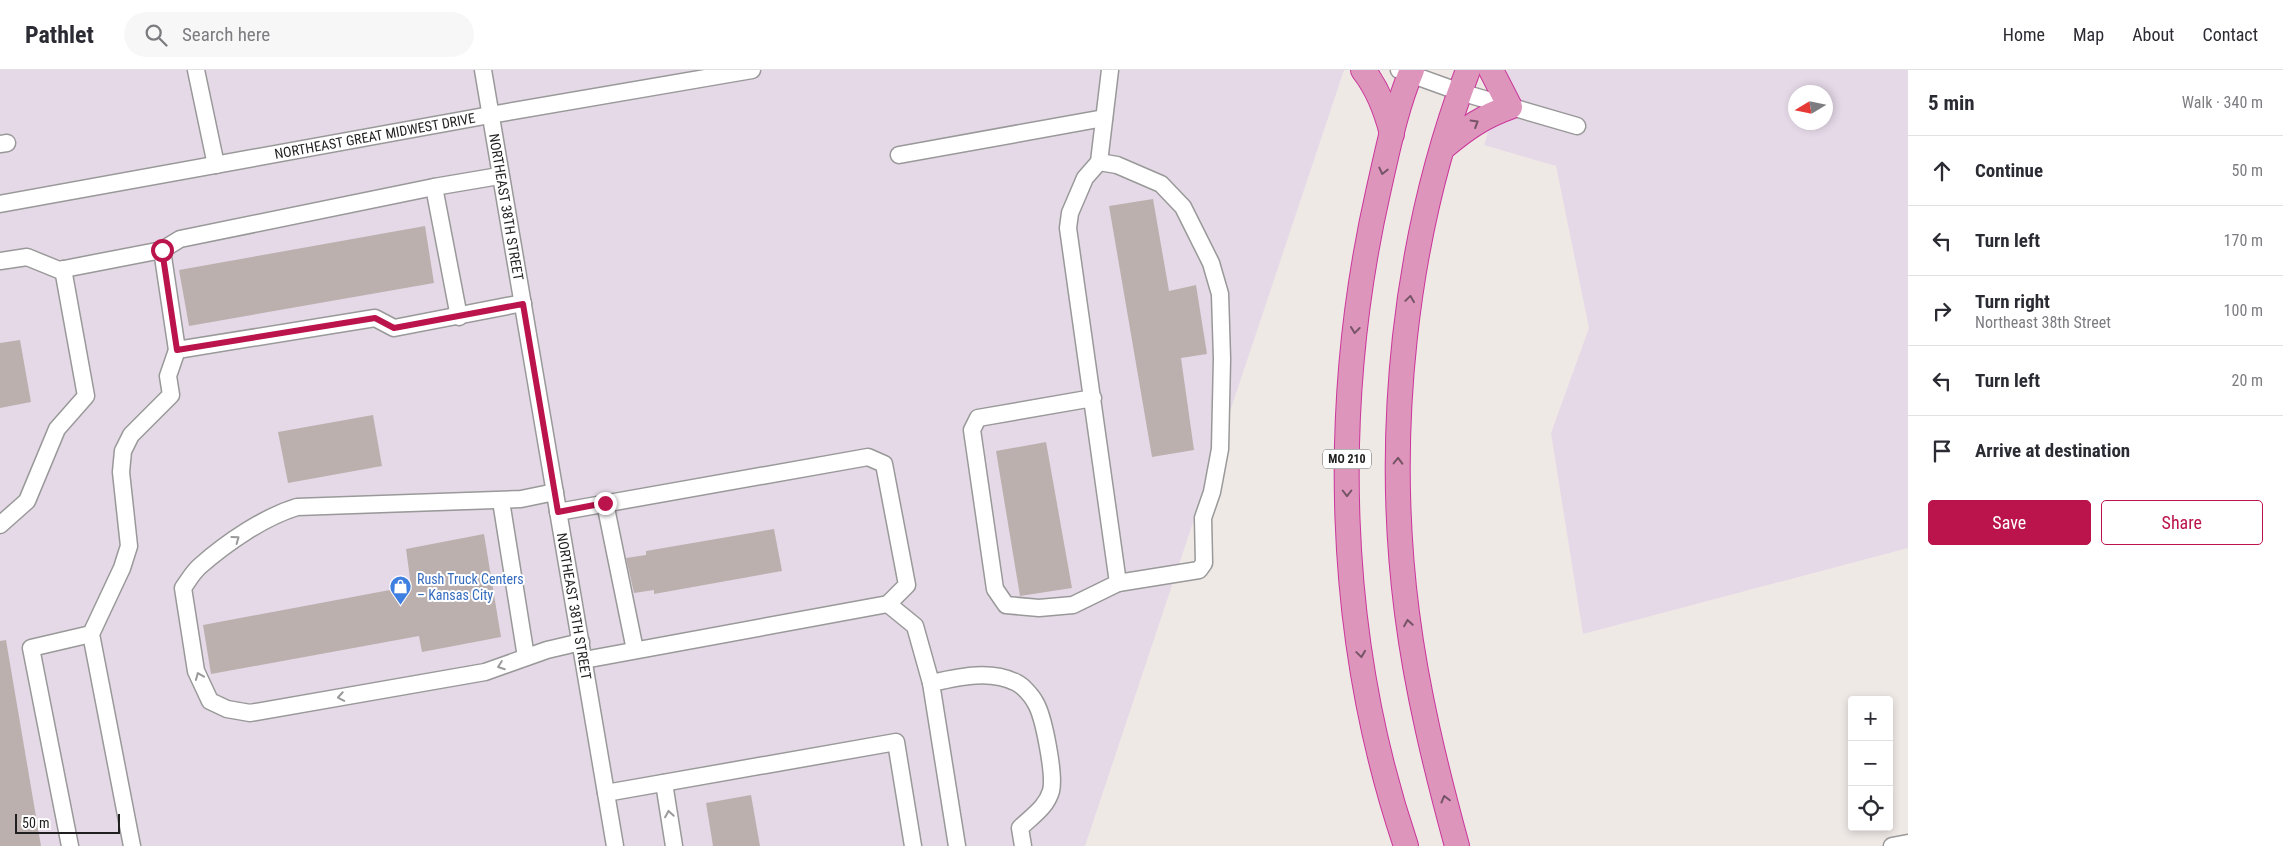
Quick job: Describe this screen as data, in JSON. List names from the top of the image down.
{
  "streets": {
    "highway": ["MO 210"],
    "street": ["NORTHEAST GREAT MIDWEST DRIVE", "NORTHEAST 38TH STREET"]
  },
  "crossings": [
    ["NORTHEAST GREAT MIDWEST DRIVE", "NORTHEAST 38TH STREET"]
  ],
  "places": {
    "shop": ["Rush Truck Centers – Kansas City"]
  },
  "scale_bar": "50 m",
  "north": "left",
  "page": {
    "header": "Pathlet",
    "search": "Search here",
    "nav": [
      "Home",
      "Map",
      "About",
      "Contact"
    ],
    "heading": ["5 min", "Walk · 340 m"],
    "list": [
      ["Continue", "50 m"],
      ["Turn left", "170 m"],
      ["Turn right", "Northeast 38th Street", "100 m"],
      ["Turn left", "20 m"],
      "Arrive at destination"
    ],
    "buttons": ["Save", "Share"],
    "map_buttons": ["+", "−"],
    "scale": "50 m"
  }
}
